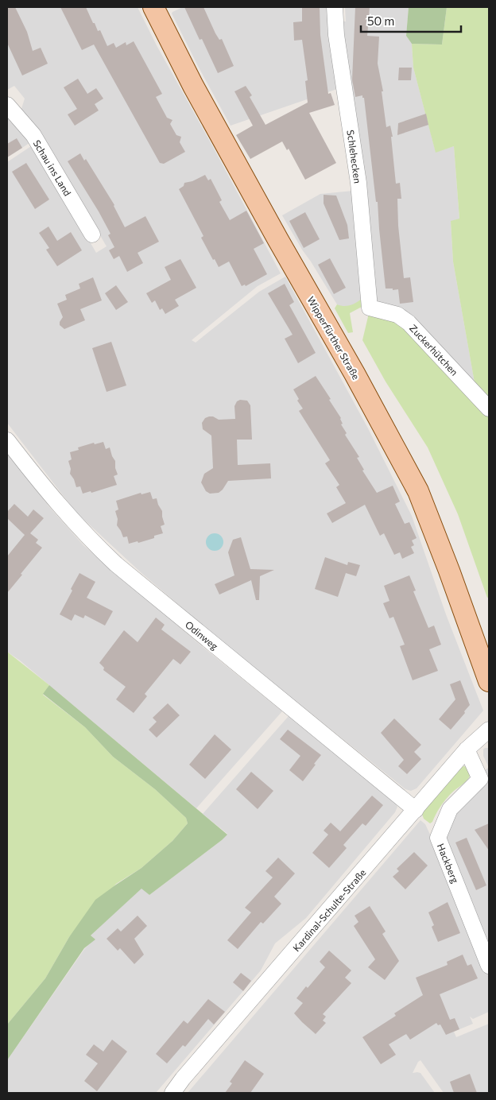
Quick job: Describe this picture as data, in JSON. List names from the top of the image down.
{
  "streets": {
    "main road": ["Wipperfürther Straße"],
    "street": [
      "Schlehecken",
      "Schau ins Land",
      "Zuckerhütchen",
      "Odinweg",
      "Hackberg",
      "Kardinal-Schulte-Straße"
    ]
  },
  "crossings": [
    ["Schlehecken", "Zuckerhütchen"],
    ["Odinweg", "Kardinal-Schulte-Straße"],
    ["Hackberg", "Kardinal-Schulte-Straße"]
  ],
  "scale_bar": "50 m"
}
